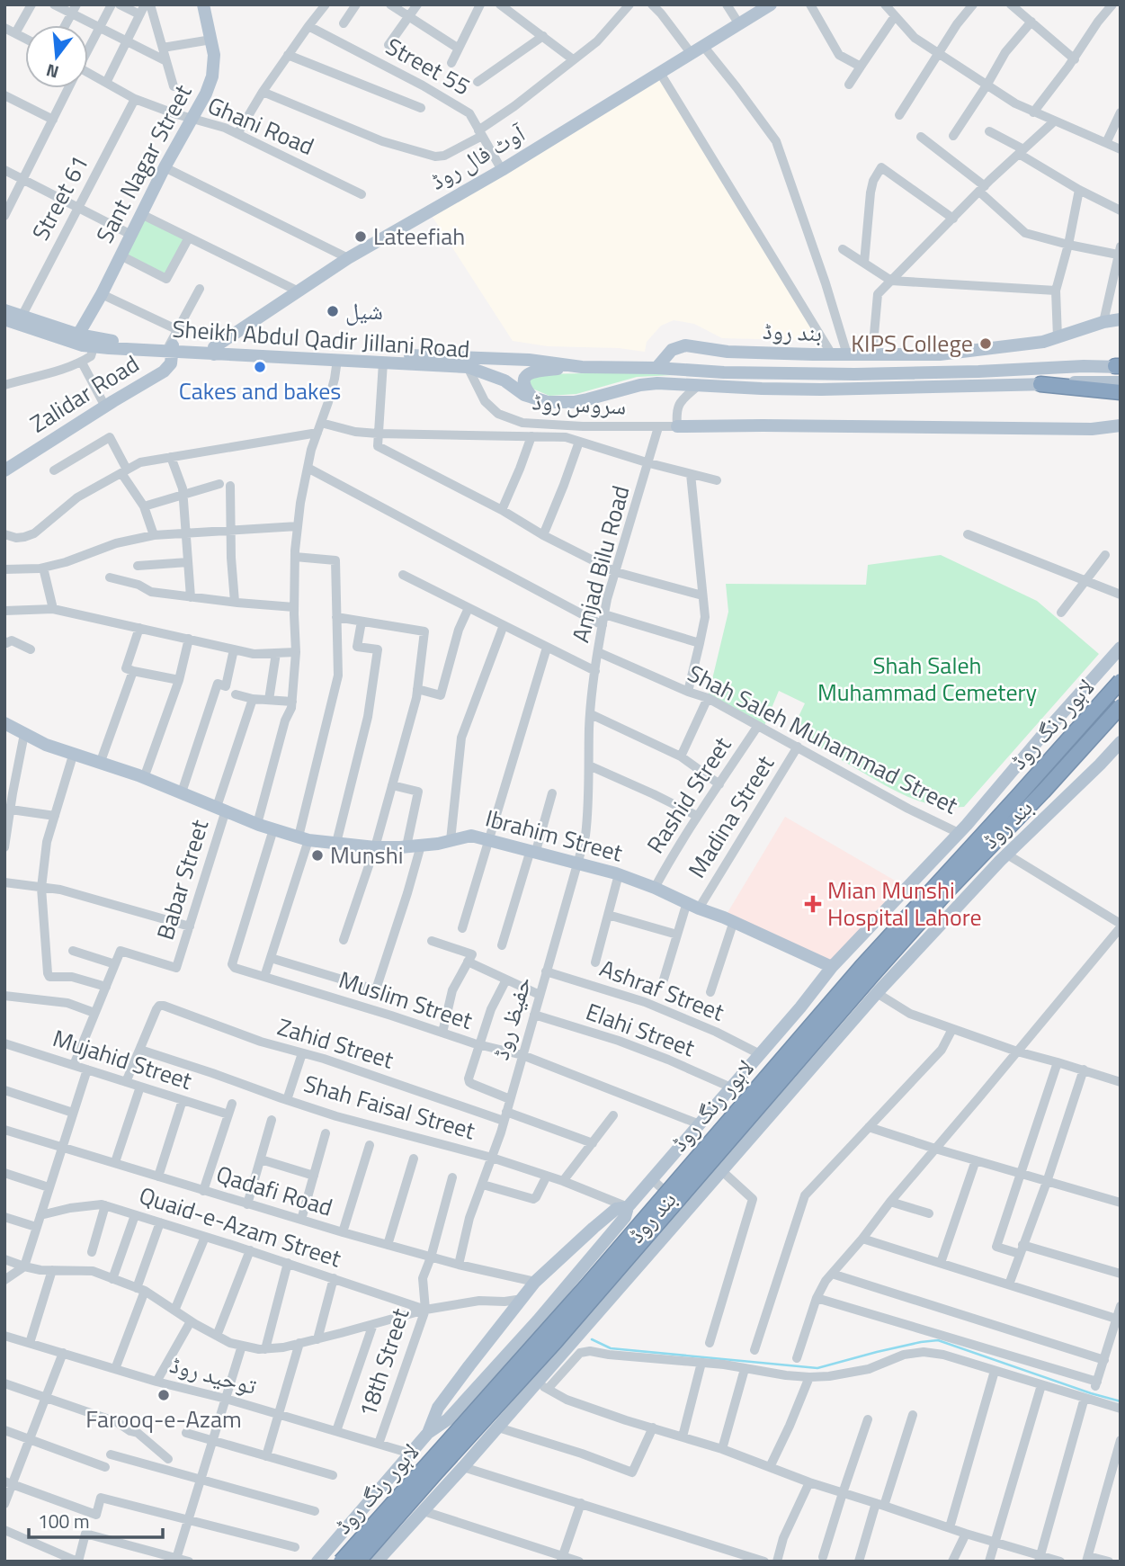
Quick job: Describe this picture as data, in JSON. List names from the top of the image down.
{
  "streets": {
    "highway": ["لاہور رنگ روڈ"],
    "main road": [
      "آوٹ فال روڈ",
      "Sant Nagar Street",
      "بند روڈ",
      "Sheikh Abdul Qadir Jillani Road",
      "Zalidar Road",
      "Ibrahim Street"
    ],
    "street": [
      "Street 55",
      "Ghani Road",
      "Street 61",
      "سروس روڈ",
      "Amjad Bilu Road",
      "Shah Saleh Muhammad Street",
      "Rashid Street",
      "Madina Street",
      "Babar Street",
      "Ashraf Street",
      "Muslim Street",
      "حفیظ روڈ",
      "Elahi Street",
      "Zahid Street",
      "Mujahid Street",
      "Shah Faisal Street",
      "Qadafi Road",
      "Quaid-e-Azam Street",
      "18th Street",
      "توحید روڈ"
    ]
  },
  "crossings": [
    ["Street 55", "آوٹ فال روڈ"],
    ["Ghani Road", "Sant Nagar Street"],
    ["Ghani Road", "Street 61"],
    ["آوٹ فال روڈ", "Sheikh Abdul Qadir Jillani Road"],
    ["Sant Nagar Street", "Sheikh Abdul Qadir Jillani Road"],
    ["Street 61", "Sheikh Abdul Qadir Jillani Road"],
    ["بند روڈ", "Sheikh Abdul Qadir Jillani Road"],
    ["بند روڈ", "Shah Saleh Muhammad Street"],
    ["بند روڈ", "Ibrahim Street"],
    ["بند روڈ", "Ashraf Street"],
    ["بند روڈ", "Muslim Street"],
    ["بند روڈ", "Elahi Street"],
    ["بند روڈ", "Shah Faisal Street"],
    ["بند روڈ", "Qadafi Road"],
    ["بند روڈ", "توحید روڈ"],
    ["Sheikh Abdul Qadir Jillani Road", "Zalidar Road"],
    ["Sheikh Abdul Qadir Jillani Road", "سروس روڈ"],
    ["سروس روڈ", "Amjad Bilu Road"],
    ["Amjad Bilu Road", "Shah Saleh Muhammad Street"],
    ["Amjad Bilu Road", "Ibrahim Street"],
    ["Amjad Bilu Road", "حفیظ روڈ"],
    ["Shah Saleh Muhammad Street", "Rashid Street"],
    ["Shah Saleh Muhammad Street", "Madina Street"],
    ["Rashid Street", "Ibrahim Street"],
    ["Madina Street", "Ibrahim Street"],
    ["Ibrahim Street", "Babar Street"],
    ["Ibrahim Street", "Muslim Street"],
    ["Ibrahim Street", "حفیظ روڈ"],
    ["Ashraf Street", "حفیظ روڈ"],
    ["Muslim Street", "حفیظ روڈ"],
    ["حفیظ روڈ", "Elahi Street"],
    ["حفیظ روڈ", "Zahid Street"],
    ["حفیظ روڈ", "Shah Faisal Street"],
    ["حفیظ روڈ", "Qadafi Road"],
    ["Zahid Street", "Shah Faisal Street"],
    ["Qadafi Road", "18th Street"],
    ["Quaid-e-Azam Street", "18th Street"],
    ["18th Street", "توحید روڈ"]
  ],
  "parks": ["Shah Saleh Muhammad Cemetery"],
  "places": {
    "other": [
      "Lateefiah",
      "شیل",
      "KIPS College",
      "Cakes and bakes",
      "Munshi",
      "Farooq-e-Azam"
    ],
    "health": ["Mian Munshi Hospital Lahore"]
  },
  "scale_bar": "100 m",
  "north": "bottom"
}
